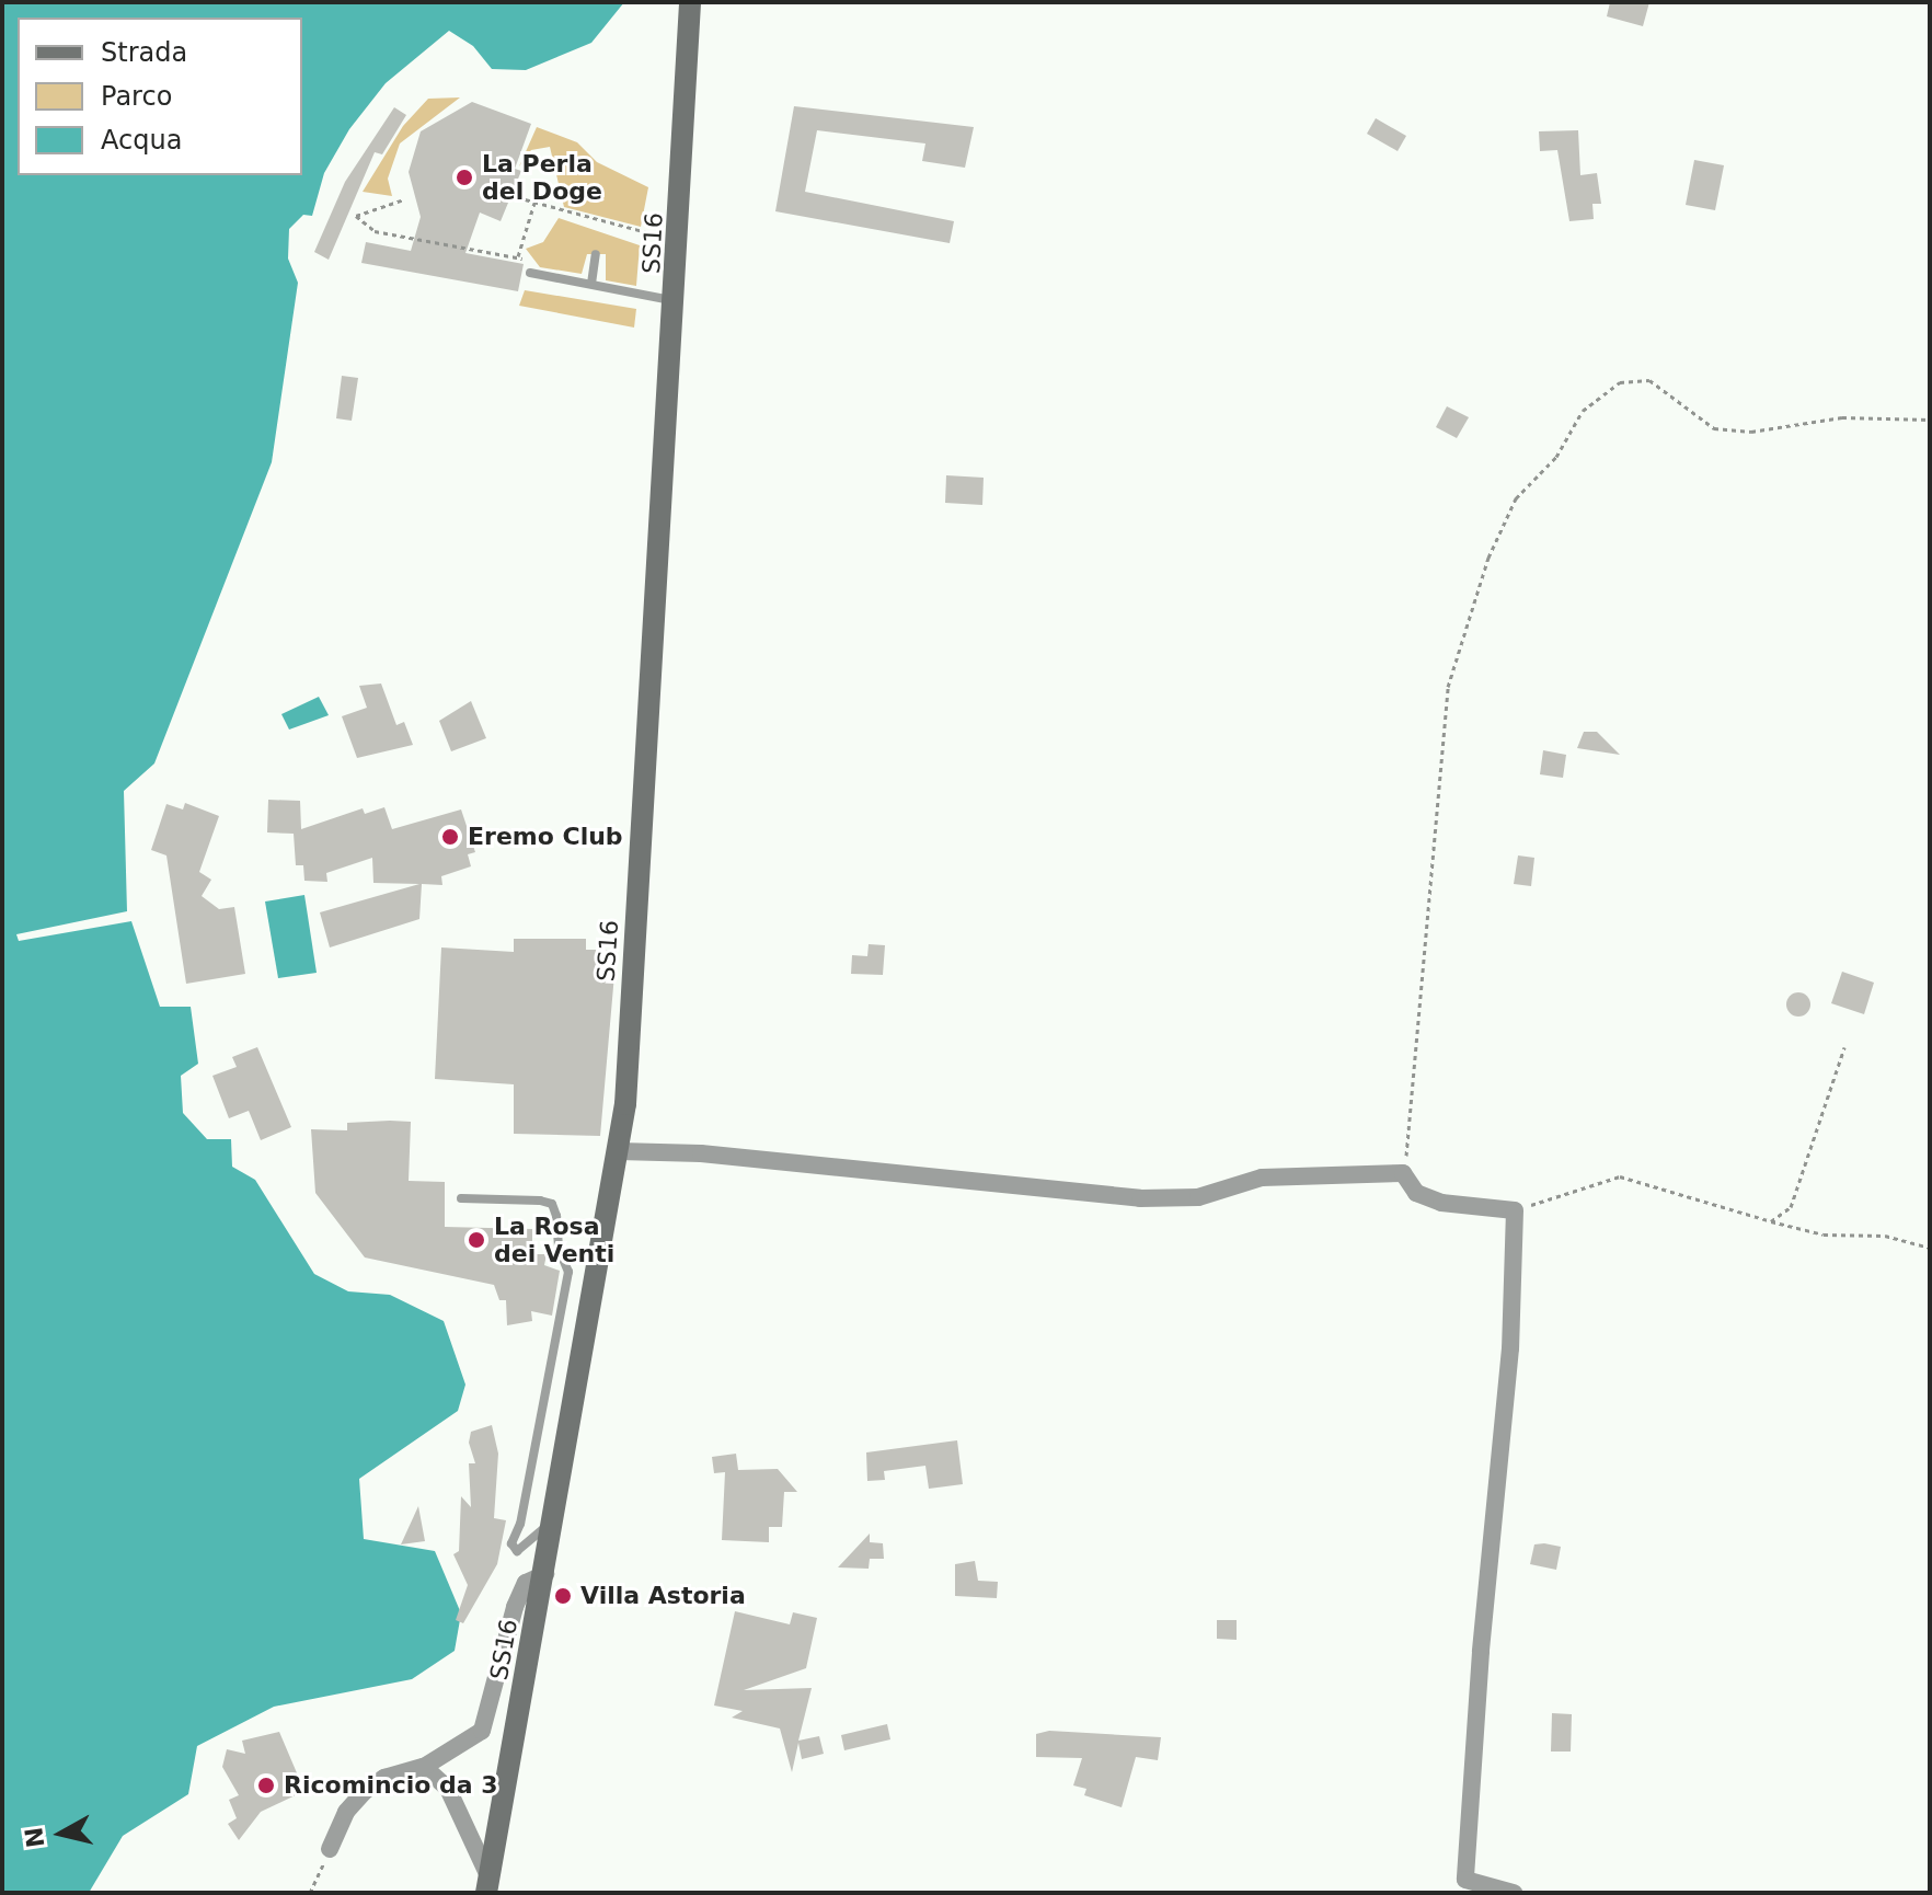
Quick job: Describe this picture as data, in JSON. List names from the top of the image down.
{
  "streets": {
    "main road": ["SS16"]
  },
  "places": [
    "La Perla del Doge",
    "Eremo Club",
    "La Rosa dei Venti",
    "Villa Astoria",
    "Ricomincio da 3"
  ],
  "legend": ["Strada", "Parco", "Acqua"],
  "north": "left"
}
